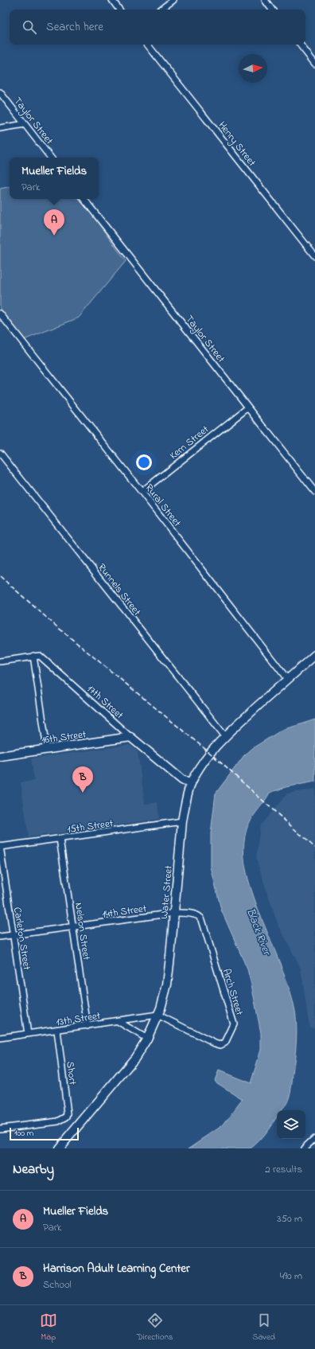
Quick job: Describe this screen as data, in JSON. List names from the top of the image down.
{
  "streets": {
    "street": [
      "Taylor Street",
      "Henry Street",
      "Kern Street",
      "Rural Street",
      "Runnels Street",
      "17th Street",
      "16th Street",
      "15th Street",
      "Water Street",
      "14th Street",
      "Nelson Street",
      "Carleton Street",
      "Arch Street",
      "13th Street",
      "Short"
    ]
  },
  "crossings": [
    ["Taylor Street", "Kern Street"],
    ["Kern Street", "Rural Street"],
    ["Rural Street", "Water Street"],
    ["Runnels Street", "Water Street"],
    ["17th Street", "16th Street"],
    ["17th Street", "Water Street"],
    ["15th Street", "Water Street"],
    ["15th Street", "Nelson Street"],
    ["15th Street", "Carleton Street"],
    ["Water Street", "14th Street"],
    ["Water Street", "Arch Street"],
    ["Water Street", "13th Street"],
    ["14th Street", "Nelson Street"],
    ["14th Street", "Carleton Street"],
    ["14th Street", "Arch Street"],
    ["Nelson Street", "13th Street"],
    ["Carleton Street", "13th Street"],
    ["Arch Street", "13th Street"],
    ["13th Street", "Short"]
  ],
  "water": ["Black River"],
  "scale_bar": "100 m",
  "north": "right",
  "page": {
    "search": "Search here",
    "popup": ["Mueller Fields", "Park"],
    "pins": ["A", "B"],
    "scale": "100 m",
    "heading": ["Nearby", "2 results"],
    "list": [
      {
        "mark": "A",
        "name": "Mueller Fields",
        "note": "Park",
        "value": "350 m"
      },
      {
        "mark": "B",
        "name": "Harrison Adult Learning Center",
        "note": "School",
        "value": "490 m"
      }
    ],
    "nav": ["Map", "Directions", "Saved"]
  }
}
